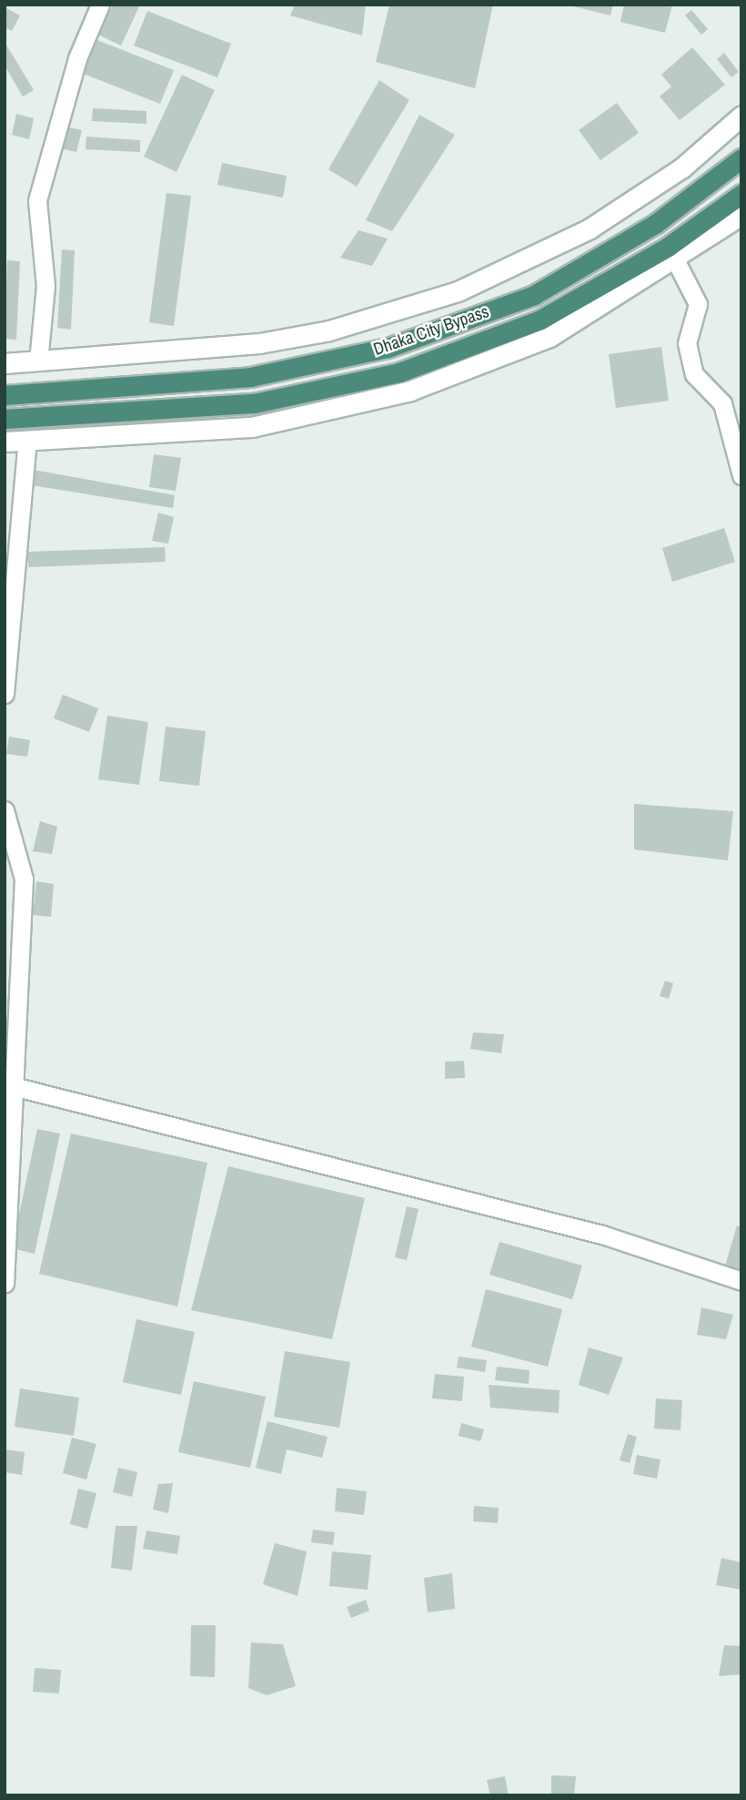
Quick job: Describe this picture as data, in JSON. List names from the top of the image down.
{
  "streets": {
    "highway": ["Dhaka City Bypass"]
  }
}
